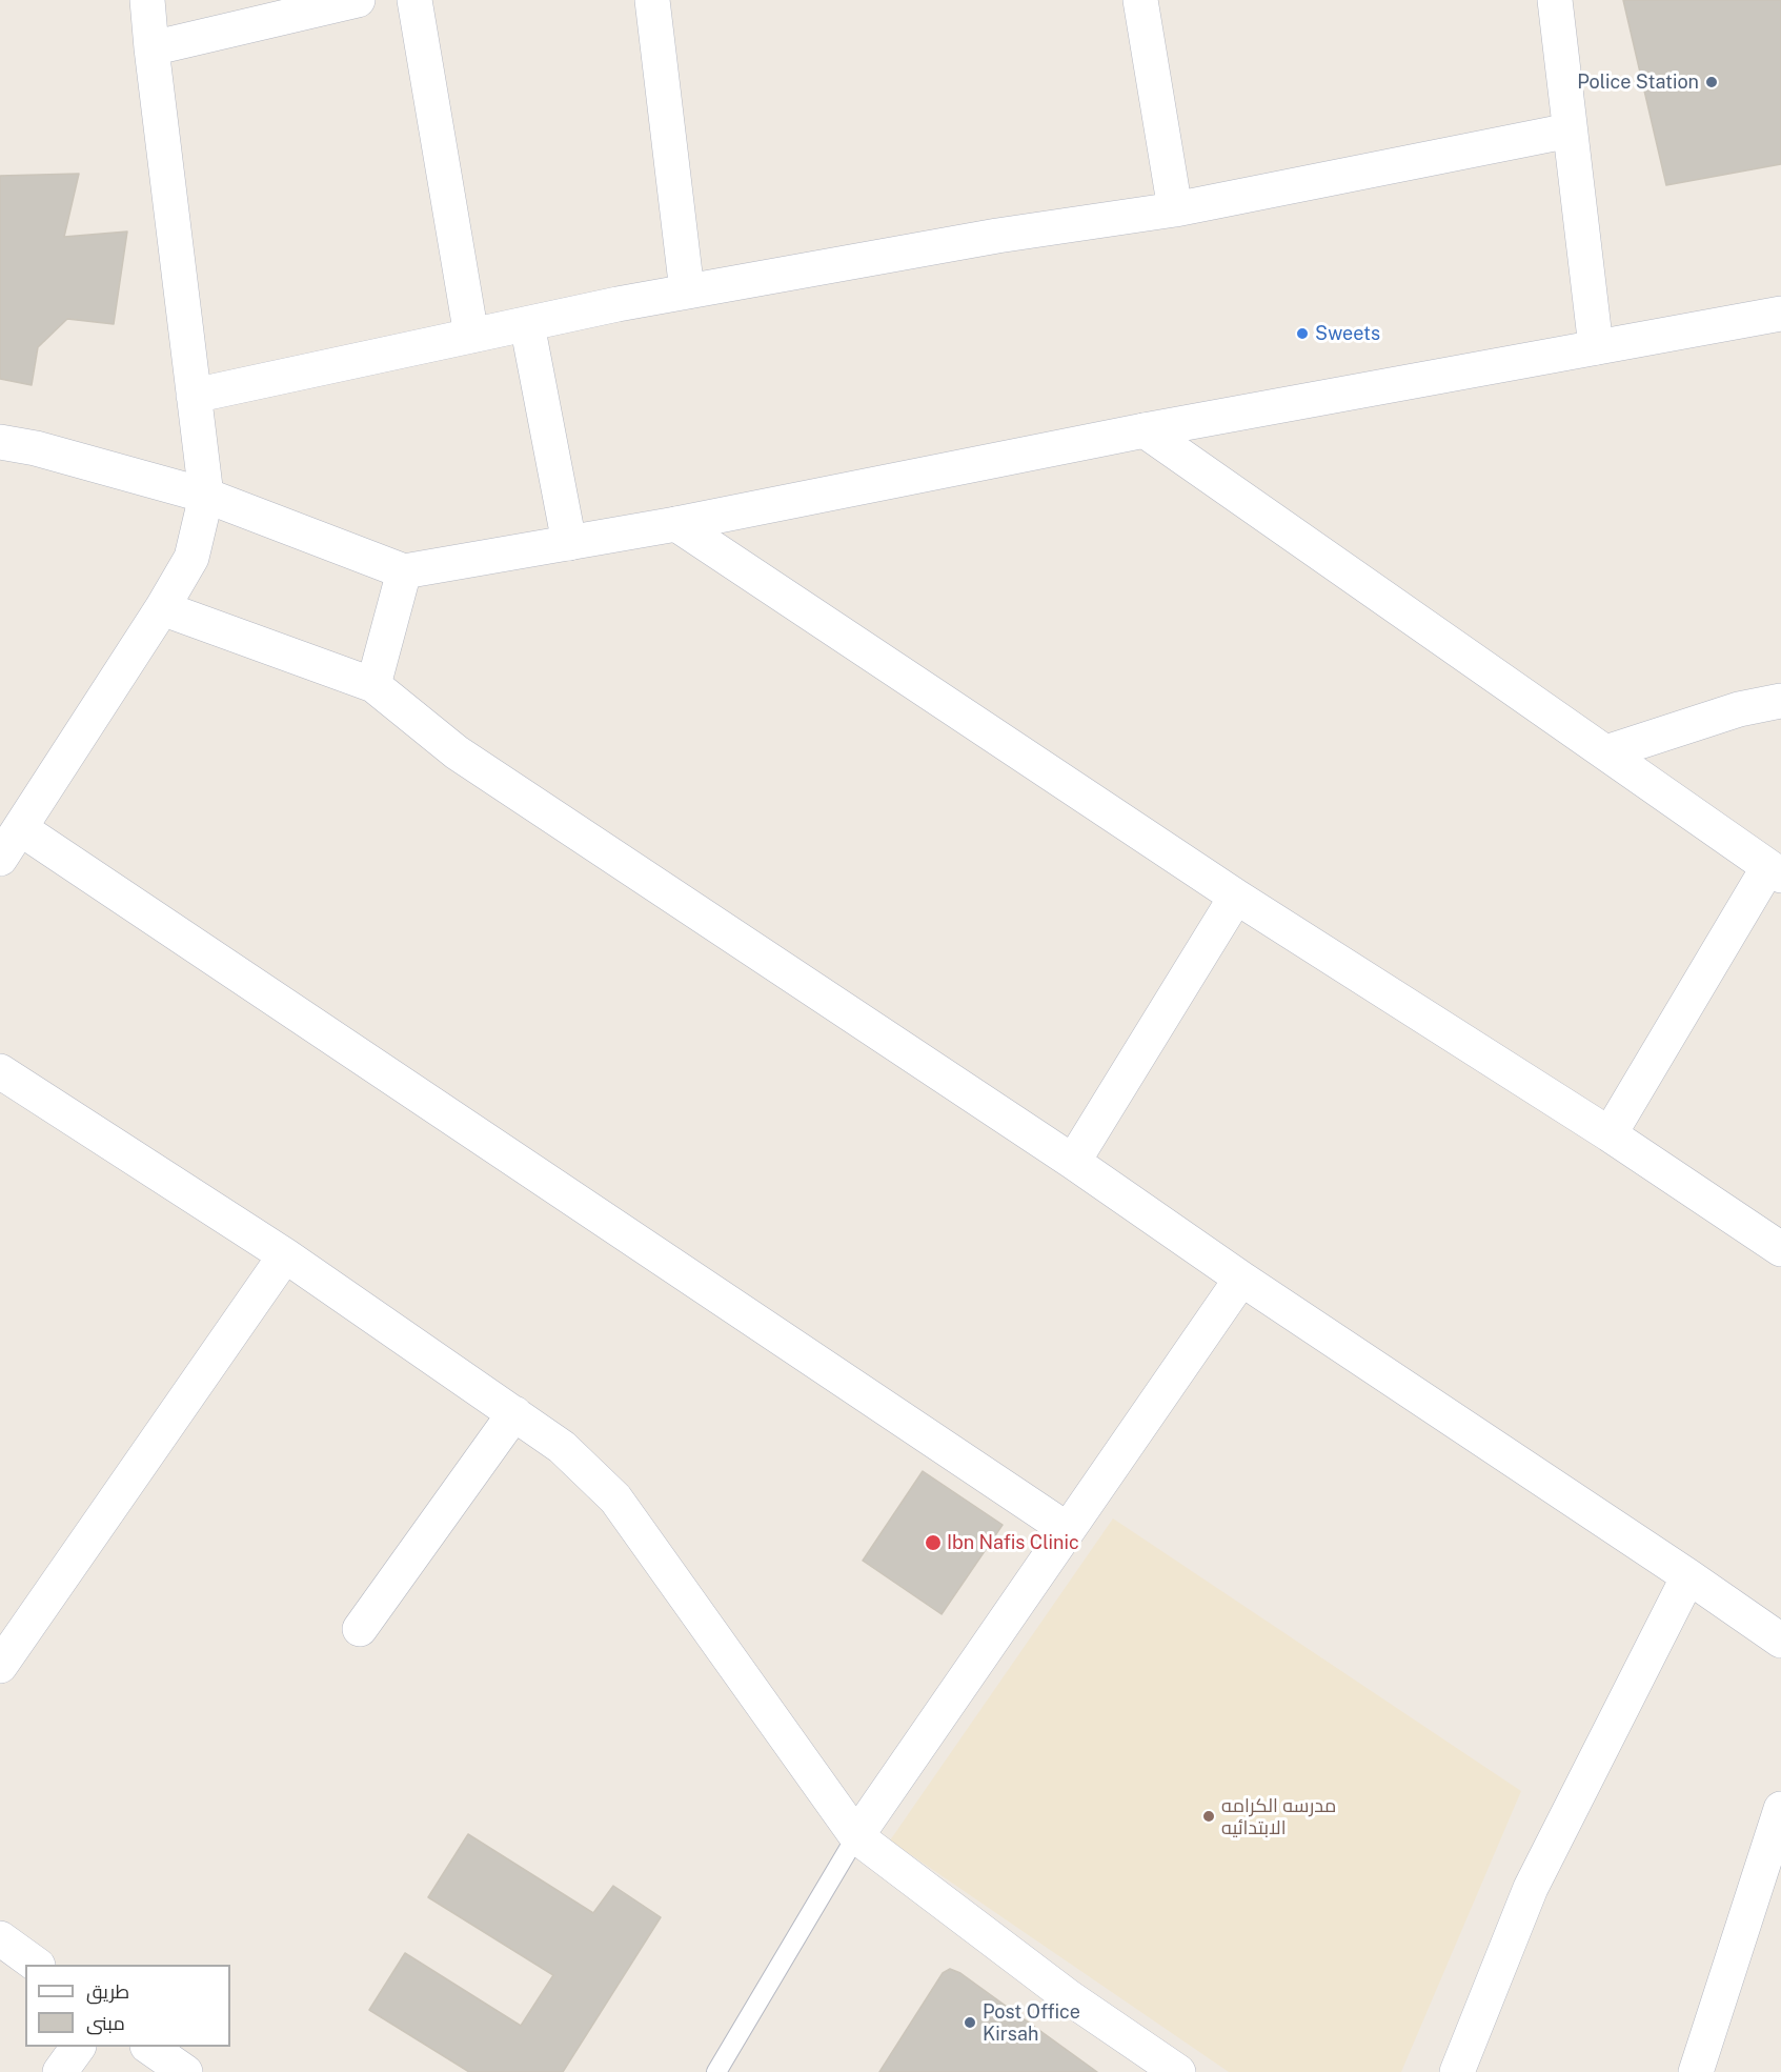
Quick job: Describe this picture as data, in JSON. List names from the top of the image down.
{
  "places": [
    "Police Station",
    "Sweets",
    "Ibn Nafis Clinic",
    "مدرسه الكرامه الابتدائيه",
    "Post Office Kirsah"
  ],
  "legend": ["طريق", "مبنى"]
}
